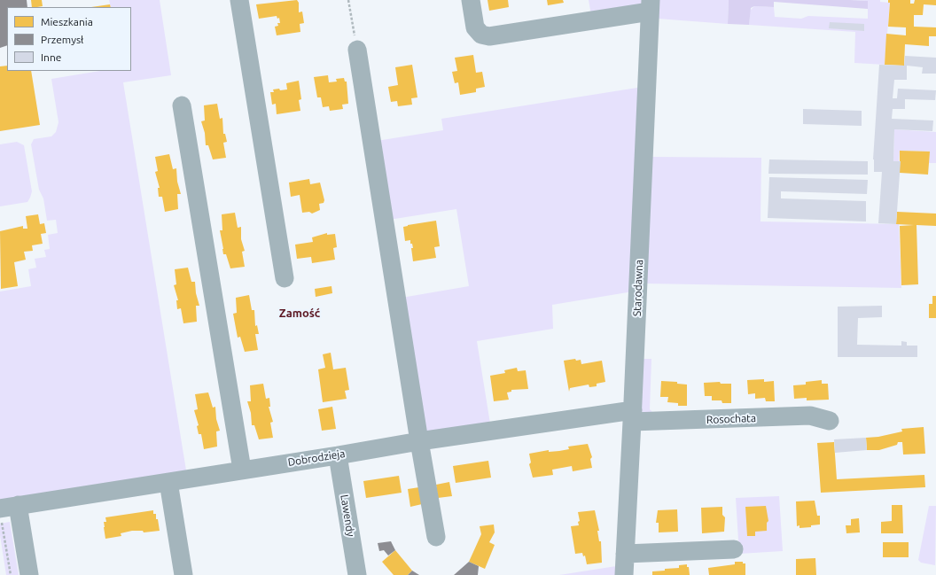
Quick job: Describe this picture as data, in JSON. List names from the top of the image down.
{
  "streets": {
    "street": [
      "Starodawna",
      "Rosochata",
      "Dobrodzieja",
      "Lawendy"
    ]
  },
  "crossings": [
    ["Starodawna", "Rosochata"],
    ["Starodawna", "Dobrodzieja"],
    ["Rosochata", "Dobrodzieja"],
    ["Dobrodzieja", "Lawendy"]
  ],
  "districts": ["Zamość"],
  "legend": ["Mieszkania", "Przemysł", "Inne"]
}
